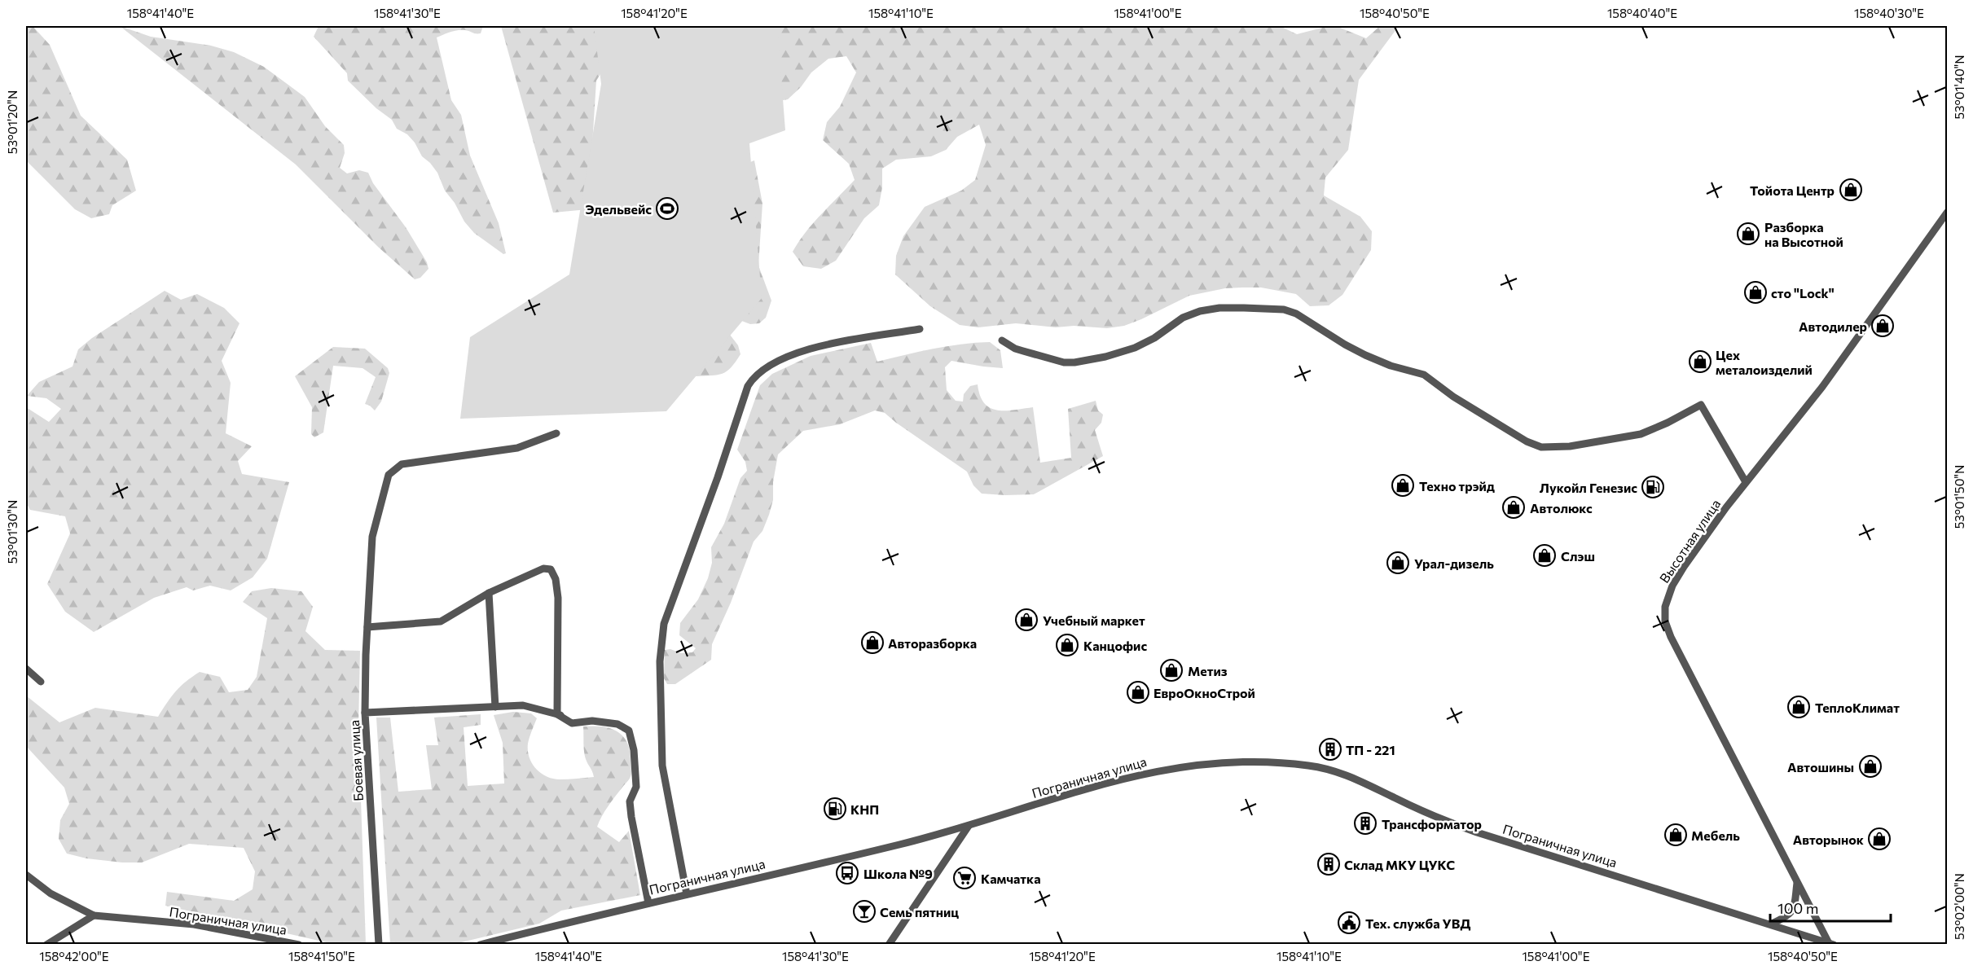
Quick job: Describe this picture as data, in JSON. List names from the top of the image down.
{
  "streets": {
    "street": ["Высотная улица", "Боевая улица", "Пограничная улица"]
  },
  "crossings": [
    ["Высотная улица", "Пограничная улица"],
    ["Боевая улица", "Пограничная улица"]
  ],
  "places": {
    "shop": [
      "Тойота Центр",
      "Разборка на Высотной",
      "сто \"Lock\"",
      "Автодилер",
      "Цех металоизделий",
      "Техно трэйд",
      "Автолюкс",
      "Слэш",
      "Урал-дизель",
      "Учебный маркет",
      "Авторазборка",
      "Канцофис",
      "Метиз",
      "ЕвроОкноСтрой",
      "ТеплоКлимат",
      "Автошины",
      "Мебель",
      "Авторынок"
    ],
    "sports": ["Эдельвейс"],
    "fuel station": ["Лукойл Генезис", "КНП"],
    "building": ["ТП - 221", "Трансформатор", "Склад МКУ ЦУКС"],
    "bus stop": ["Школа №9"],
    "supermarket": ["Камчатка"],
    "bar": ["Семь пятниц"],
    "public building": ["Тех. служба УВД"]
  },
  "scale_bar": "100 m",
  "coordinates": [
    "158°41'40\"E",
    "158°41'30\"E",
    "158°41'20\"E",
    "158°41'10\"E",
    "158°41'00\"E",
    "158°40'50\"E",
    "158°40'40\"E",
    "158°40'30\"E",
    "53°01'40\"N",
    "53°01'20\"N",
    "53°01'50\"N",
    "53°01'30\"N",
    "53°02'00\"N",
    "158°42'00\"E",
    "158°41'50\"E"
  ]
}
